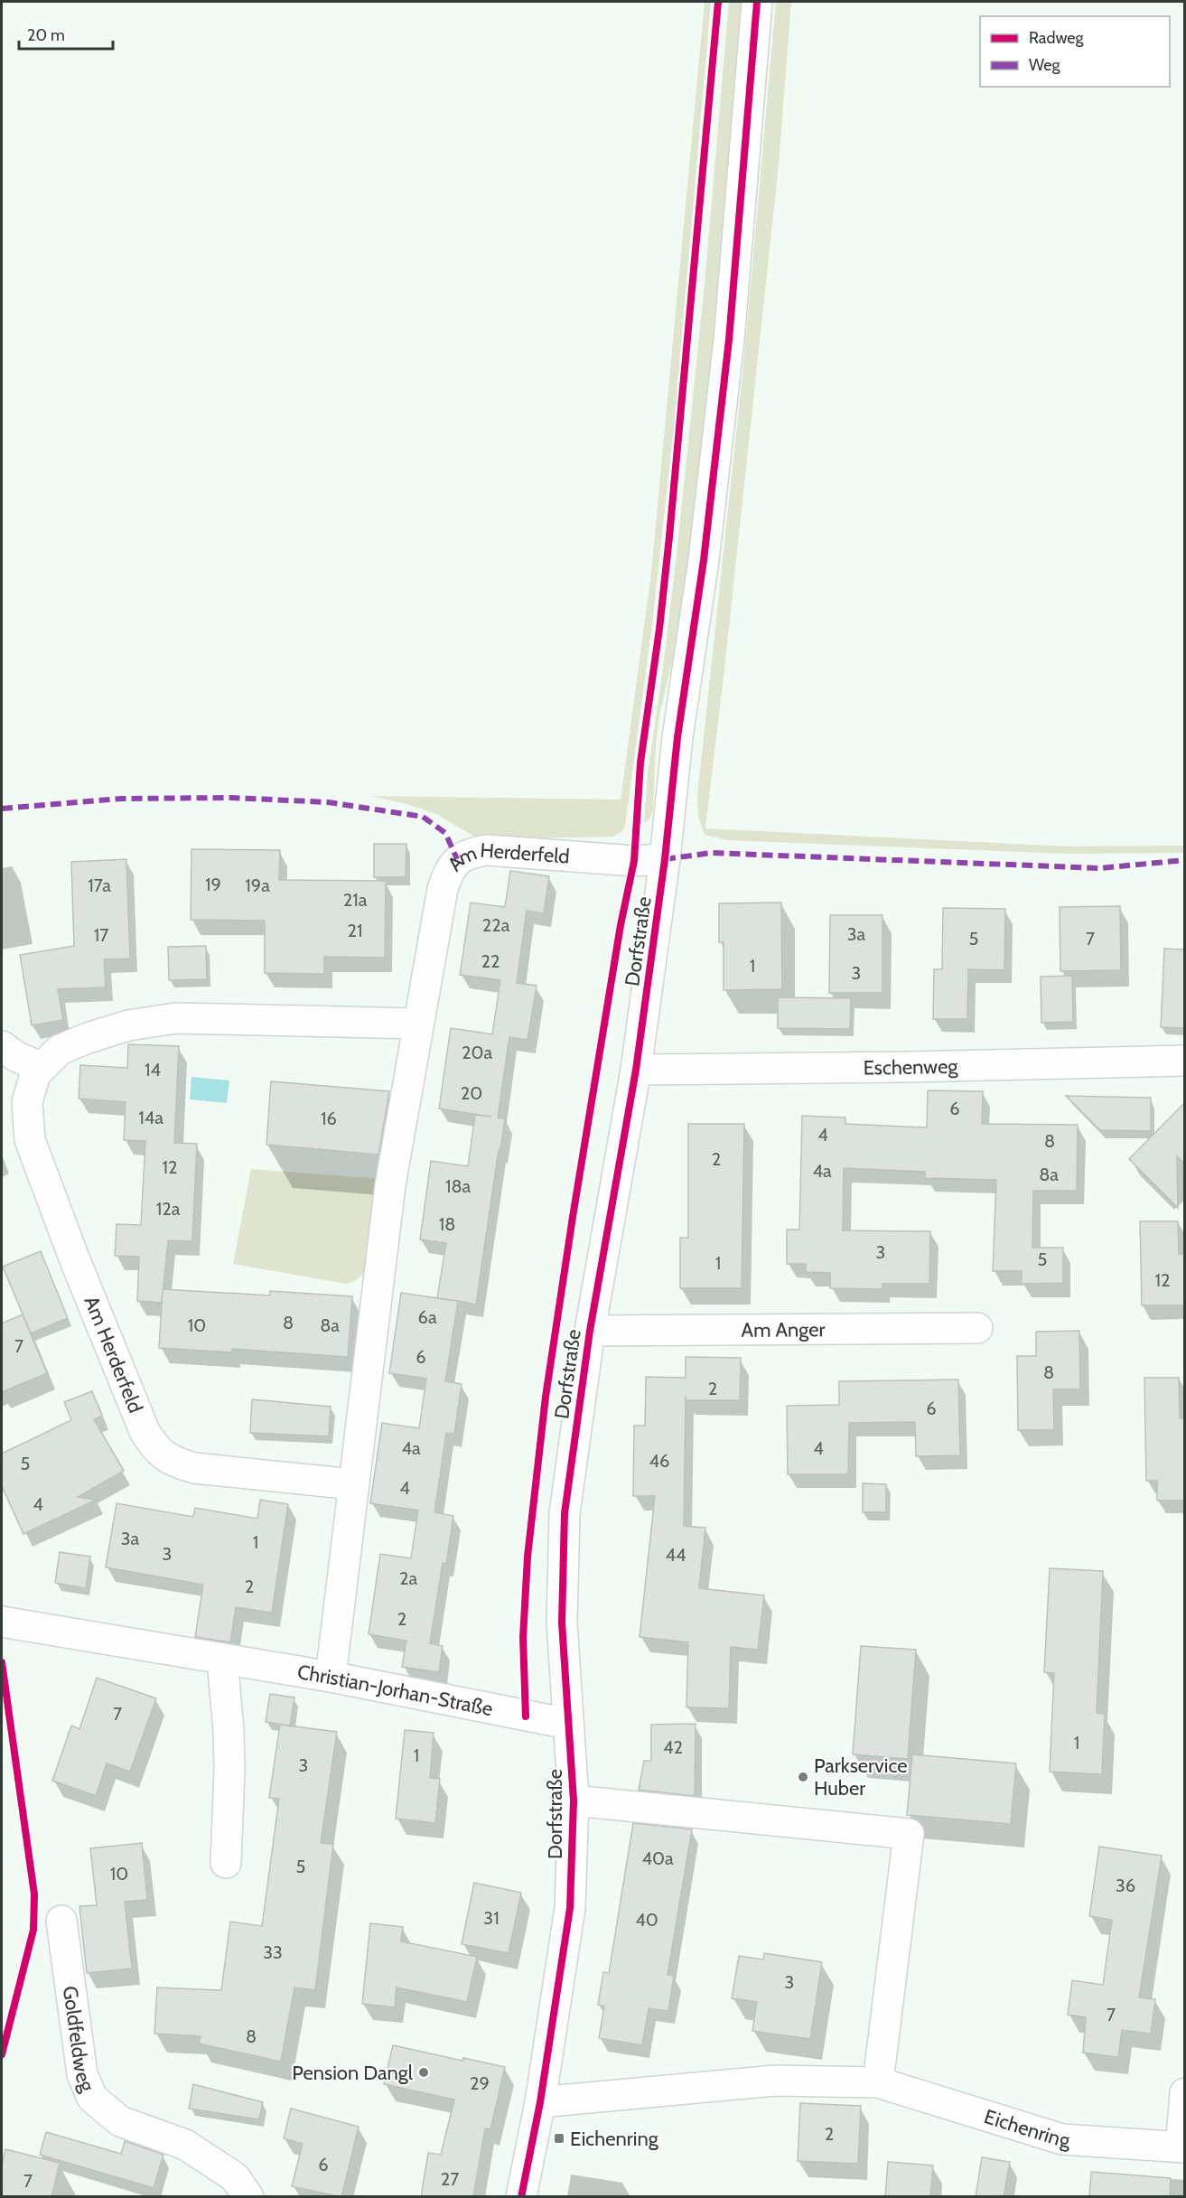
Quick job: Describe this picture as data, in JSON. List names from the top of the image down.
{
  "streets": {
    "street": [
      "Am Herderfeld",
      "Dorfstraße",
      "Eschenweg",
      "Am Anger",
      "Christian-Jorhan-Straße",
      "Goldfeldweg",
      "Eichenring"
    ]
  },
  "crossings": [
    ["Am Herderfeld", "Dorfstraße"],
    ["Am Herderfeld", "Christian-Jorhan-Straße"],
    ["Dorfstraße", "Eschenweg"],
    ["Dorfstraße", "Am Anger"],
    ["Dorfstraße", "Christian-Jorhan-Straße"],
    ["Dorfstraße", "Eichenring"]
  ],
  "places": {
    "other": ["Parkservice Huber", "Pension Dangl"],
    "transit": ["Eichenring"]
  },
  "house_numbers": [
    "19",
    "17a",
    "19a",
    "21a",
    "22a",
    "21",
    "3a",
    "17",
    "5",
    "7",
    "22",
    "1",
    "3",
    "20a",
    "14",
    "20",
    "6",
    "14a",
    "16",
    "4",
    "8",
    "2",
    "12",
    "4a",
    "8a",
    "18a",
    "12a",
    "18",
    "3",
    "5",
    "1",
    "12",
    "6a",
    "8",
    "10",
    "8a",
    "7",
    "6",
    "8",
    "2",
    "6",
    "4a",
    "4",
    "46",
    "5",
    "4",
    "4",
    "3a",
    "1",
    "3",
    "44",
    "2a",
    "2",
    "2",
    "7",
    "1",
    "42",
    "1",
    "3",
    "40a",
    "5",
    "10",
    "36",
    "31",
    "40",
    "33",
    "3",
    "7",
    "8",
    "29",
    "2",
    "6",
    "27",
    "7"
  ],
  "legend": ["Radweg", "Weg"],
  "scale_bar": "20 m"
}
